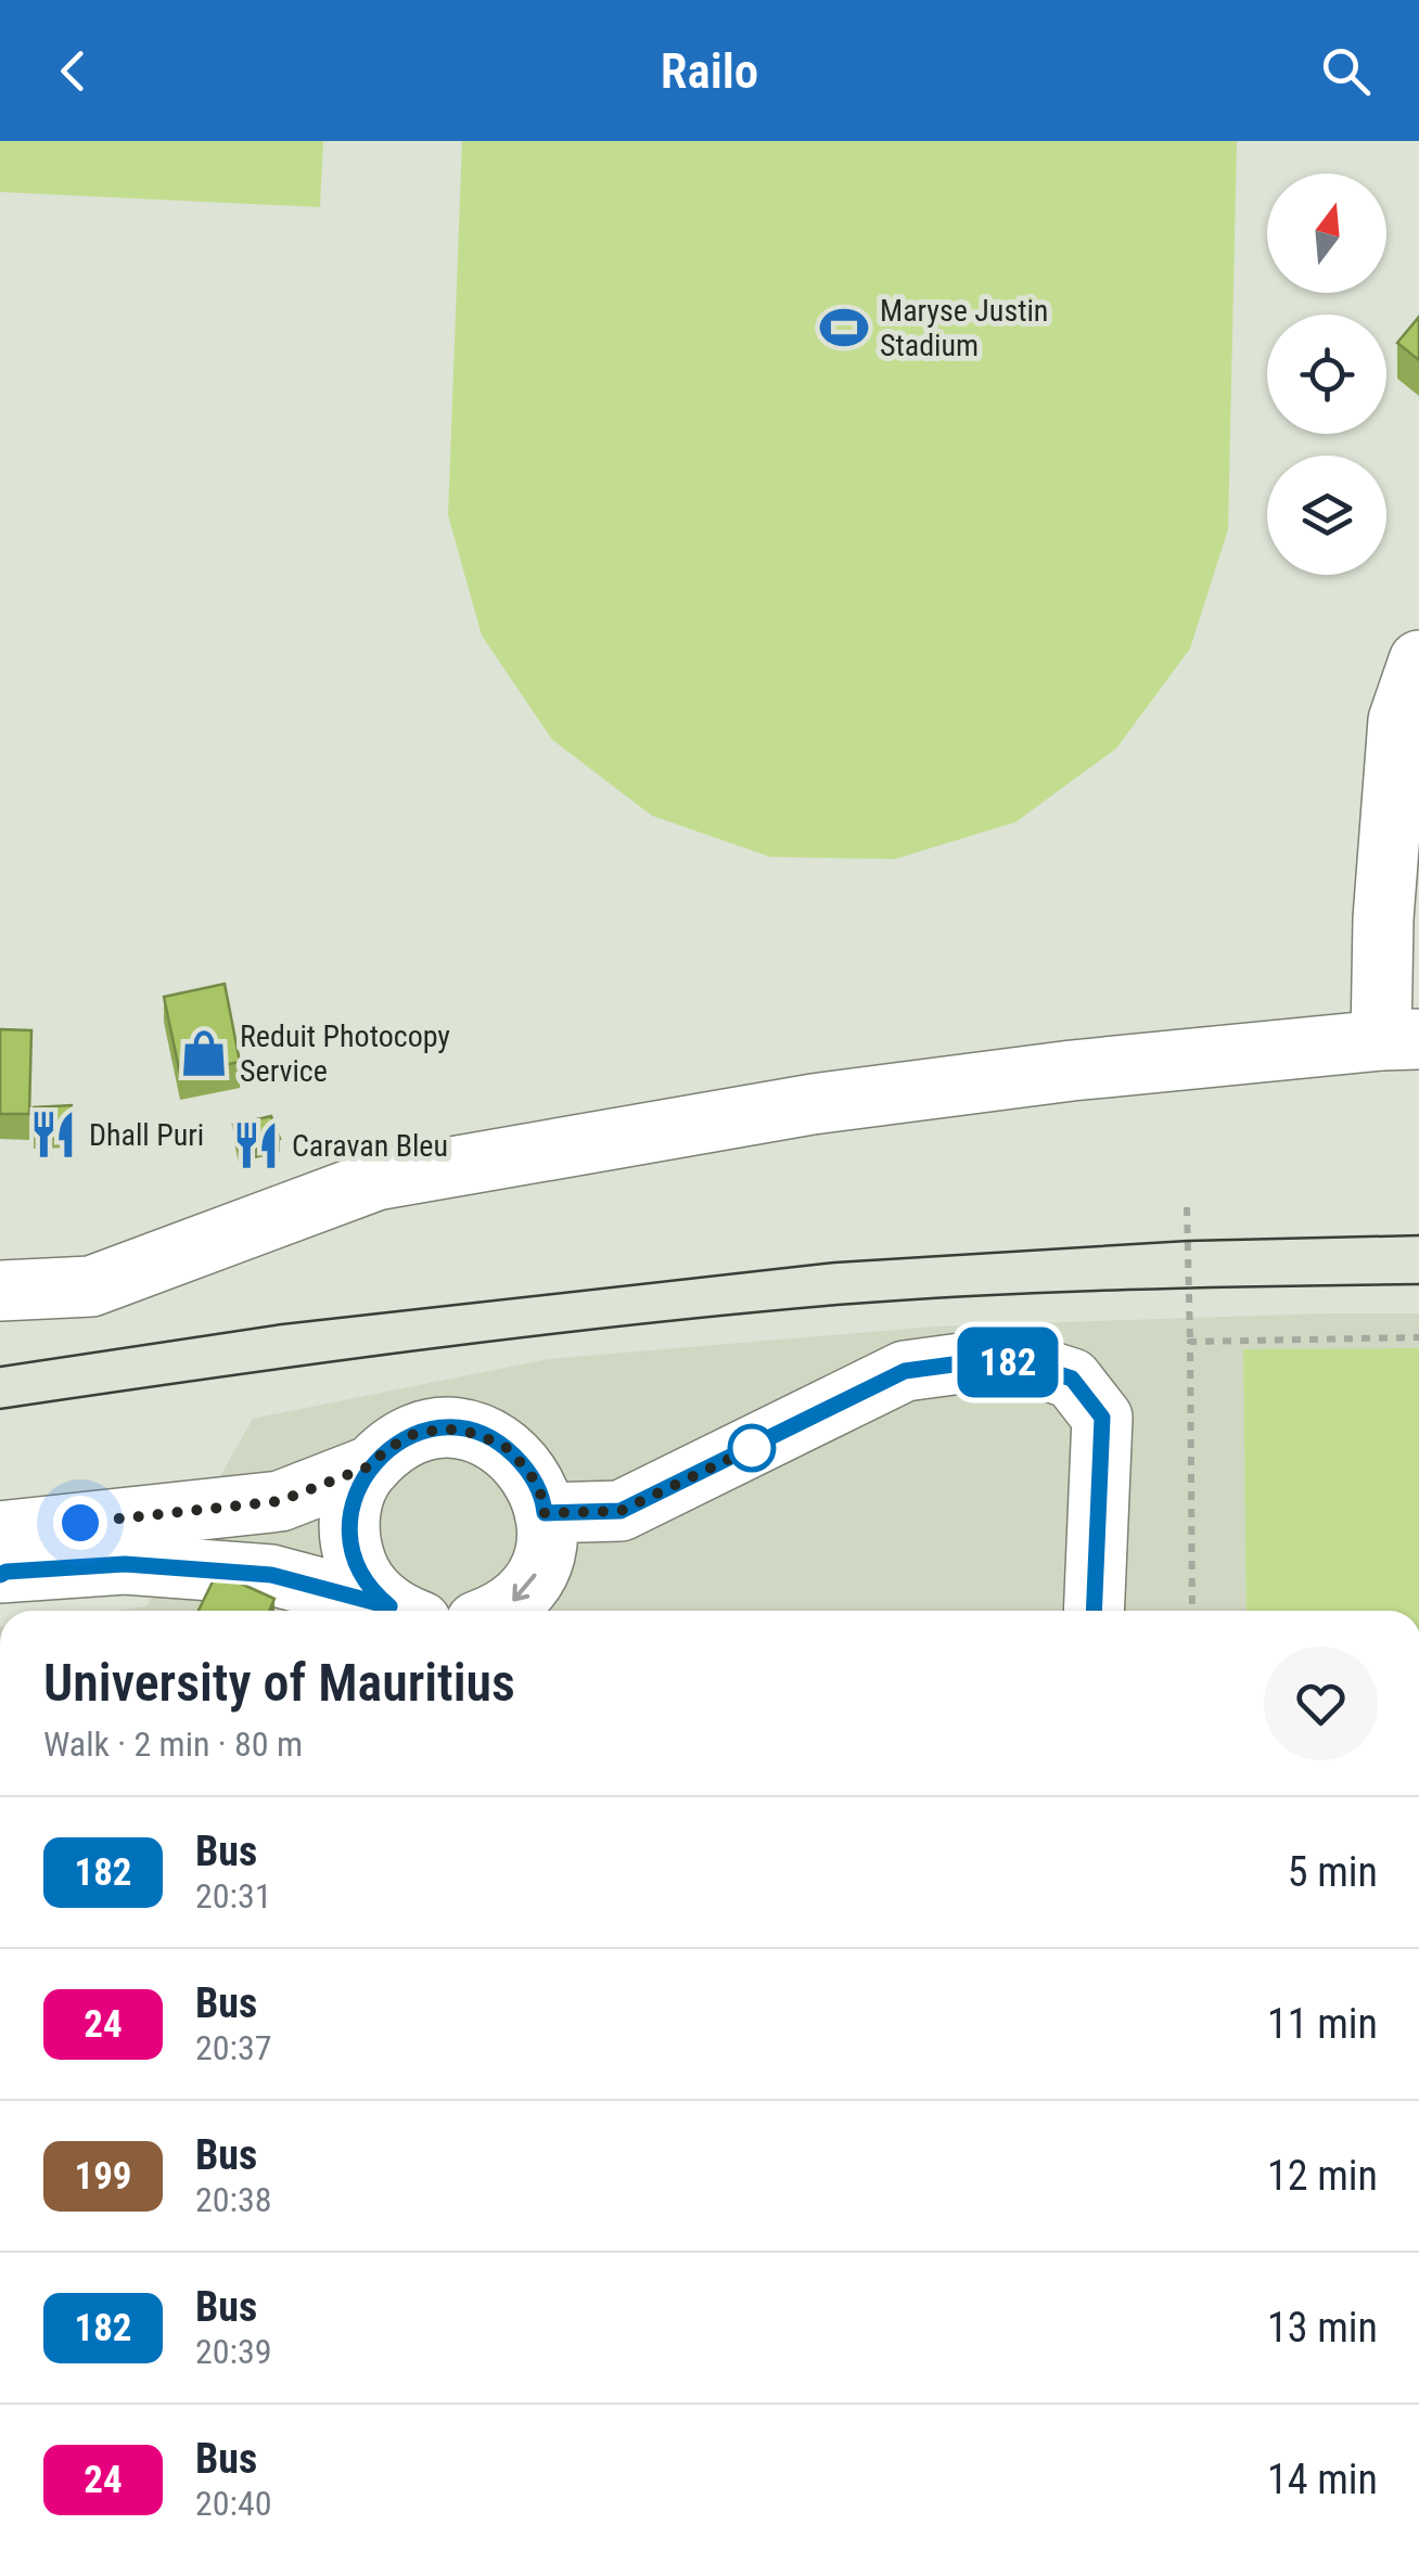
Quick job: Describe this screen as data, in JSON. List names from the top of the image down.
{
  "places": {
    "sports": ["Maryse Justin Stadium"],
    "shop": ["Reduit Photocopy Service"],
    "restaurant": ["Dhall Puri", "Caravan Bleu"]
  },
  "lines": ["bus line 182"],
  "north": "top",
  "page": {
    "header": "Railo",
    "on_map": "182",
    "heading": ["University of Mauritius", "Walk · 2 min · 80 m"],
    "list": [
      {
        "mark": "182",
        "name": "Bus",
        "note": "20:31",
        "value": "5 min"
      },
      {
        "mark": "24",
        "name": "Bus",
        "note": "20:37",
        "value": "11 min"
      },
      {
        "mark": "199",
        "name": "Bus",
        "note": "20:38",
        "value": "12 min"
      },
      {
        "mark": "182",
        "name": "Bus",
        "note": "20:39",
        "value": "13 min"
      },
      {
        "mark": "24",
        "name": "Bus",
        "note": "20:40",
        "value": "14 min"
      }
    ]
  }
}
